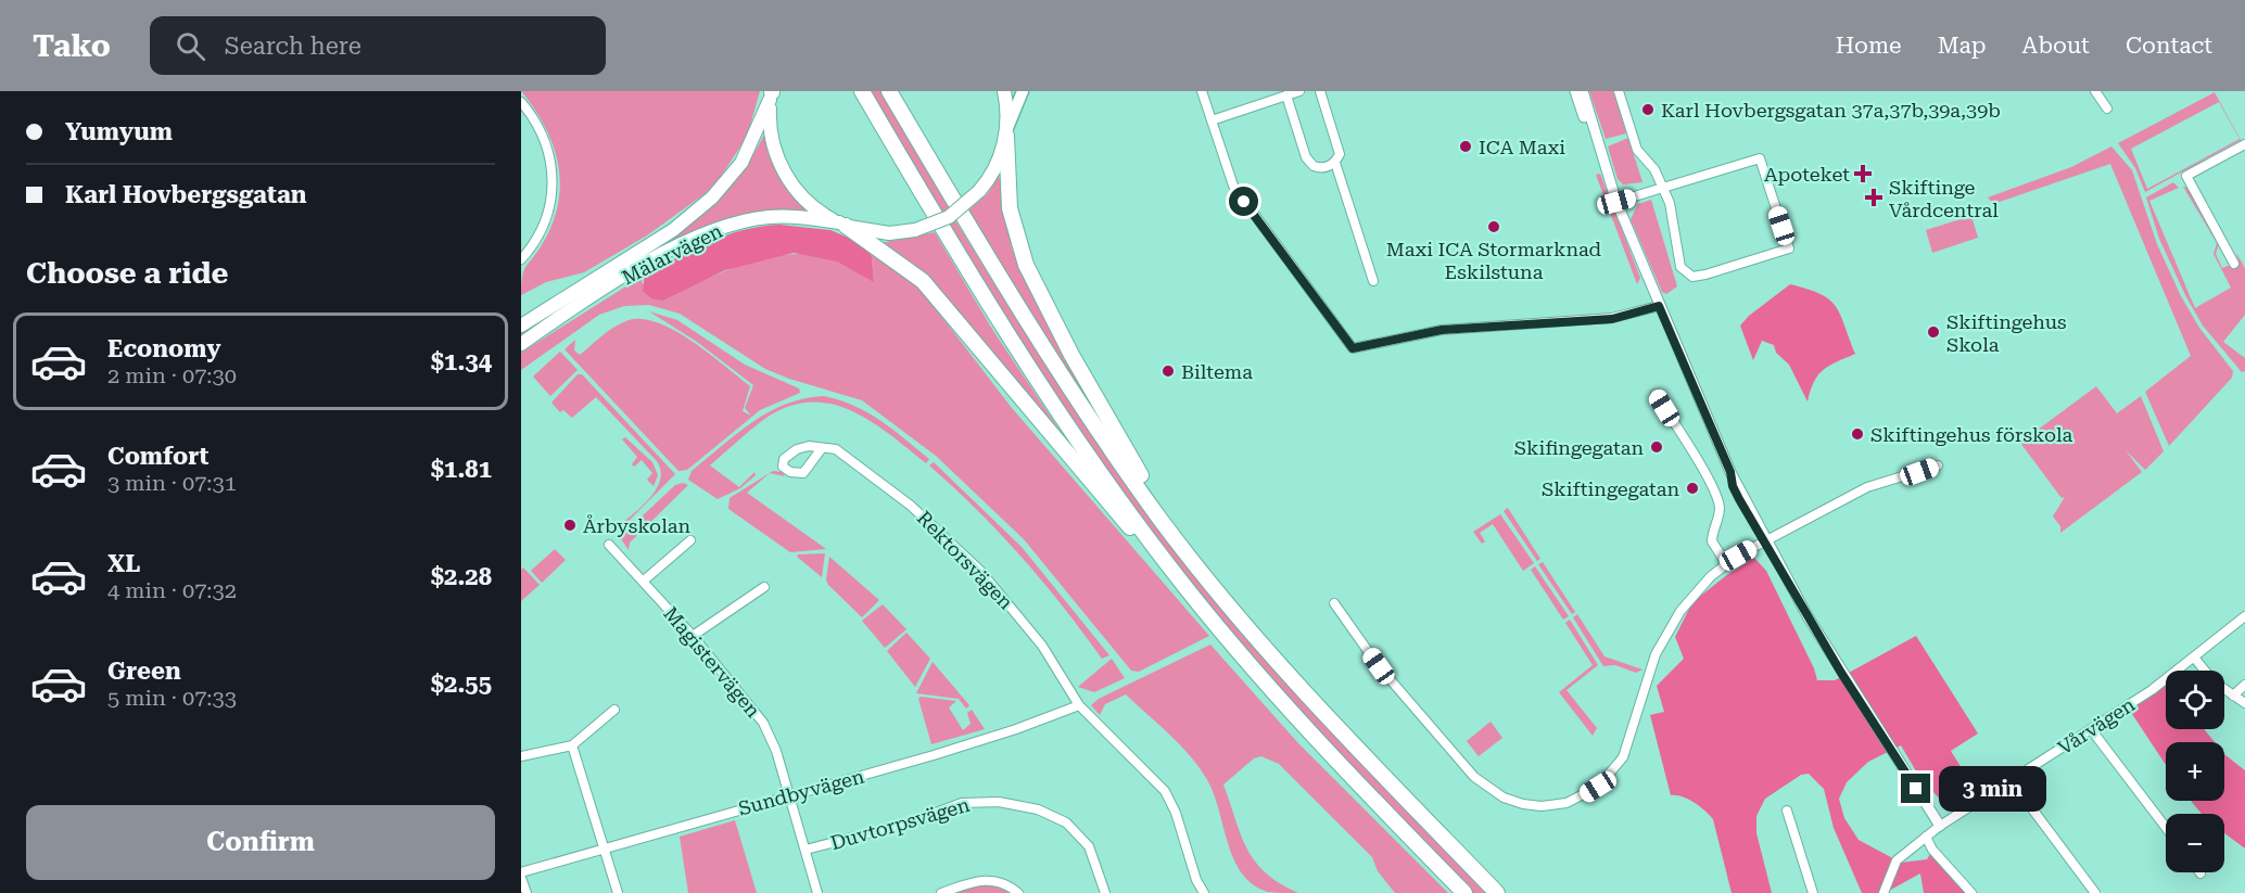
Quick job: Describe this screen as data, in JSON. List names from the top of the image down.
{
  "streets": {
    "main road": ["Mälarvägen"],
    "street": [
      "Rektorsvägen",
      "Magistervägen",
      "Vårvägen",
      "Sundbyvägen",
      "Duvtorpsvägen"
    ]
  },
  "crossings": [
    ["Rektorsvägen", "Sundbyvägen"],
    ["Magistervägen", "Sundbyvägen"],
    ["Magistervägen", "Duvtorpsvägen"]
  ],
  "places": {
    "other": [
      "Karl Hovbergsgatan 37a,37b,39a,39b",
      "ICA Maxi",
      "Maxi ICA Stormarknad Eskilstuna",
      "Skiftingehus Skola",
      "Biltema",
      "Skiftingehus förskola",
      "Skifingegatan",
      "Skiftingegatan",
      "Årbyskolan"
    ],
    "health": ["Apoteket", "Skiftinge Vårdcentral"]
  },
  "page": {
    "header": "Tako",
    "search": "Search here",
    "nav": [
      "Home",
      "Map",
      "About",
      "Contact"
    ],
    "banner": ["Yumyum", "Karl Hovbergsgatan"],
    "heading": "Choose a ride",
    "list": [
      {
        "name": "Economy",
        "note": "2 min · 07:30",
        "value": "$1.34"
      },
      {
        "name": "Comfort",
        "note": "3 min · 07:31",
        "value": "$1.81"
      },
      {
        "name": "XL",
        "note": "4 min · 07:32",
        "value": "$2.28"
      },
      {
        "name": "Green",
        "note": "5 min · 07:33",
        "value": "$2.55"
      }
    ],
    "map_buttons": ["+", "−"],
    "bubble": "3 min",
    "buttons": "Confirm"
  }
}
